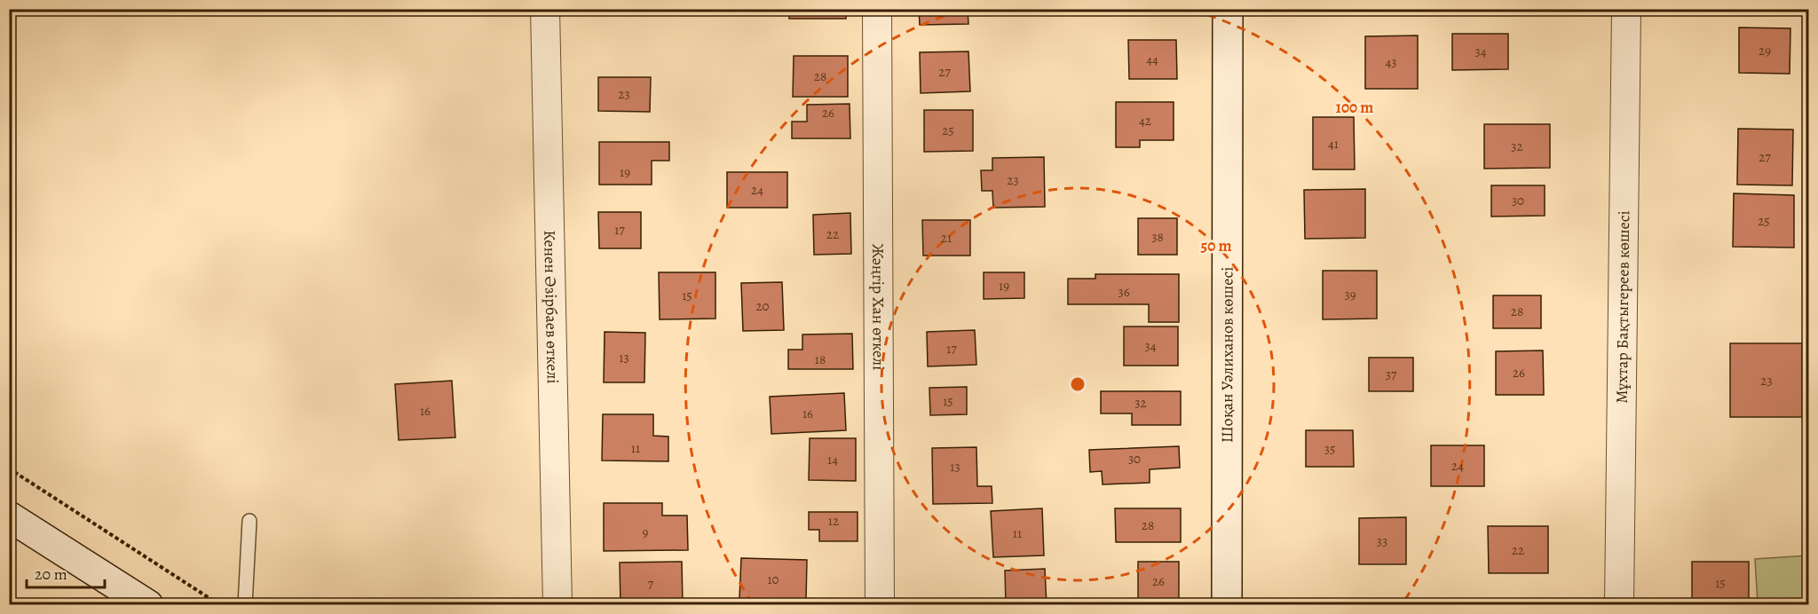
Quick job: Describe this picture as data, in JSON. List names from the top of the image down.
{
  "streets": {
    "main road": ["Шоқан Уәлиханов көшесі"],
    "street": ["Кенен Әзірбаев өткелі", "Жәңгір Хан өткелі", "Мұхтар Бақтыгереев көшесі"]
  },
  "house_numbers": [
    "29",
    "34",
    "44",
    "43",
    "27",
    "28",
    "23",
    "26",
    "42",
    "25",
    "41",
    "32",
    "27",
    "19",
    "23",
    "24",
    "30",
    "25",
    "17",
    "22",
    "38",
    "21",
    "19",
    "36",
    "39",
    "15",
    "20",
    "28",
    "34",
    "17",
    "13",
    "18",
    "26",
    "37",
    "23",
    "15",
    "32",
    "16",
    "16",
    "11",
    "35",
    "30",
    "14",
    "24",
    "13",
    "12",
    "28",
    "9",
    "11",
    "33",
    "22",
    "10",
    "26",
    "15",
    "7"
  ],
  "scale_bar": "20 m",
  "rings": ["100 m", "50 m"]
}
